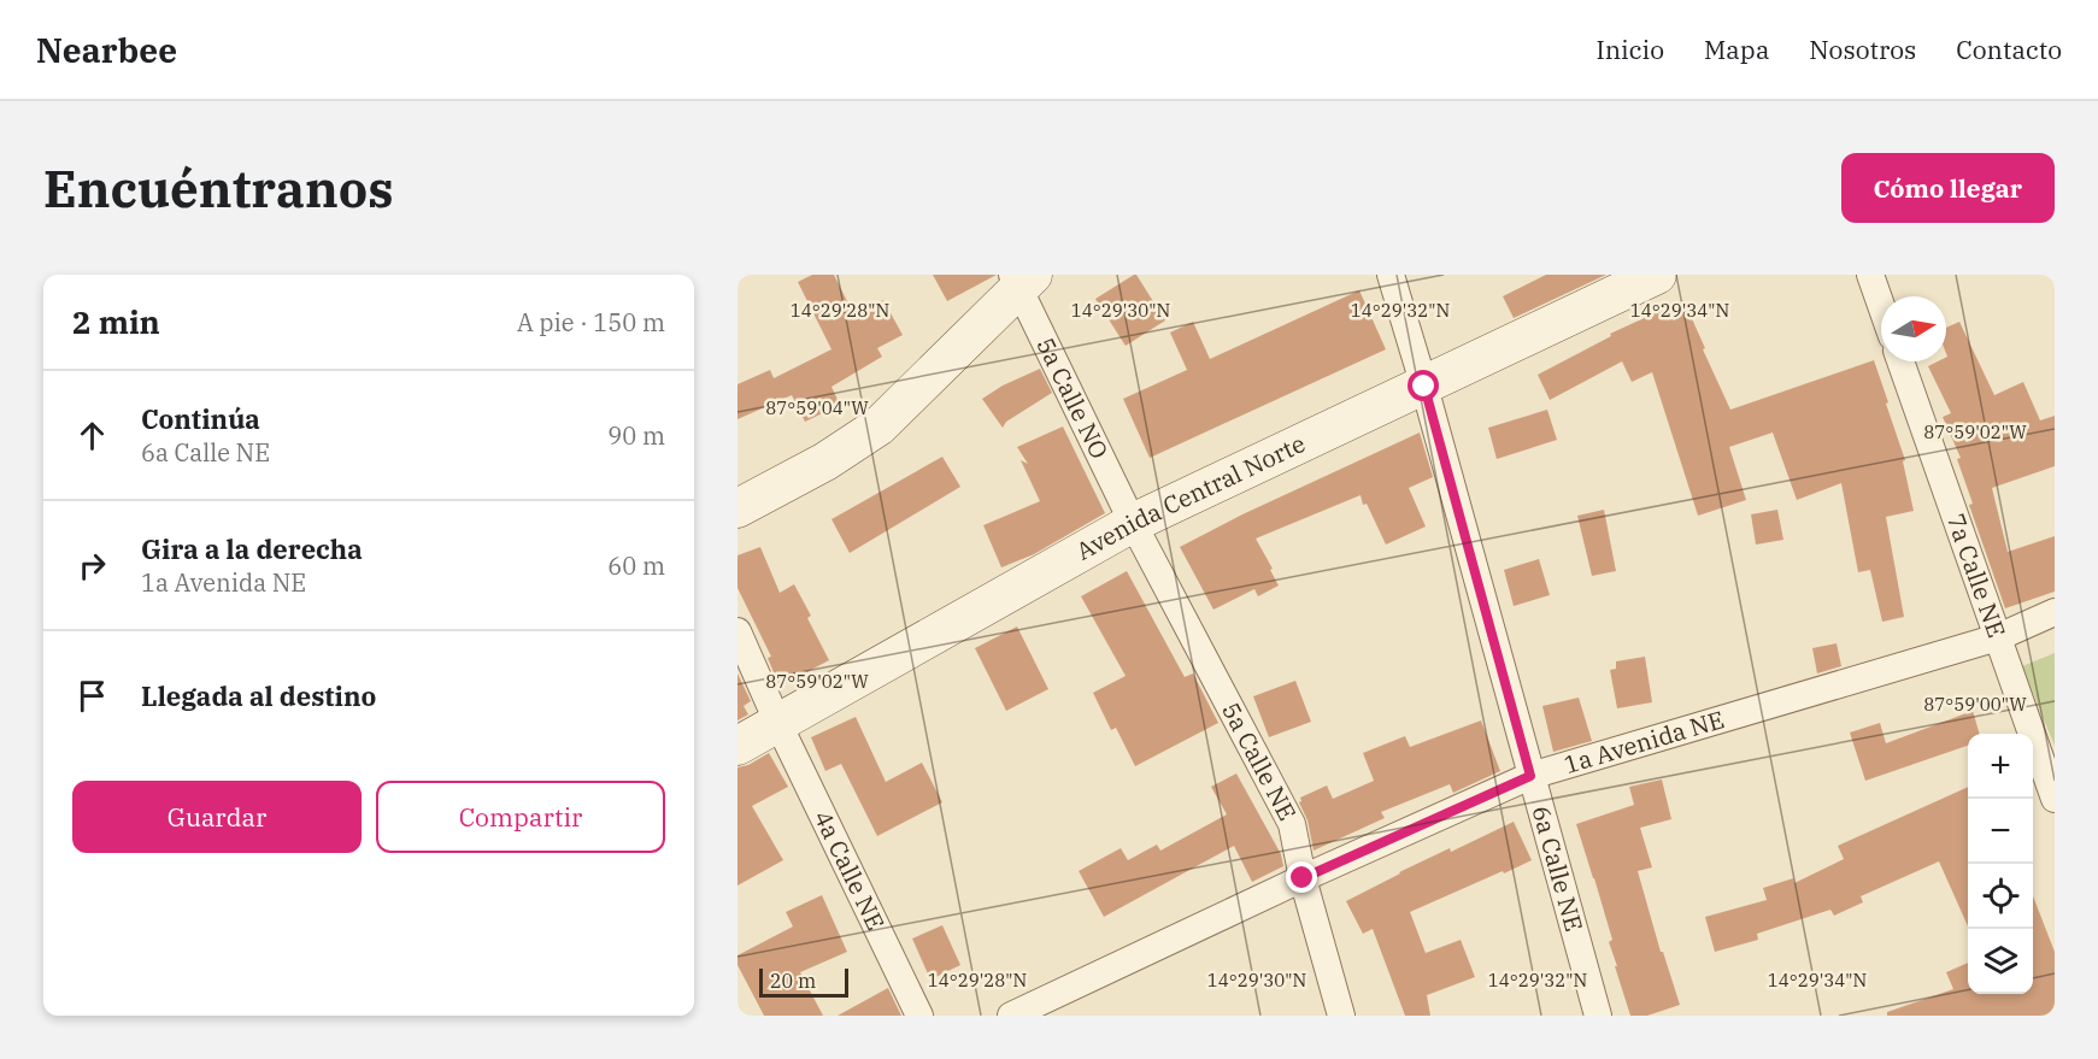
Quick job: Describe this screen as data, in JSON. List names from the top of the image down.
{
  "streets": {
    "street": [
      "5a Calle NO",
      "Avenida Central Norte",
      "7a Calle NE",
      "1a Avenida NE",
      "5a Calle NE",
      "6a Calle NE",
      "4a Calle NE"
    ]
  },
  "crossings": [
    ["5a Calle NO", "Avenida Central Norte"],
    ["5a Calle NO", "5a Calle NE"],
    ["Avenida Central Norte", "5a Calle NE"],
    ["Avenida Central Norte", "6a Calle NE"],
    ["Avenida Central Norte", "4a Calle NE"],
    ["7a Calle NE", "1a Avenida NE"],
    ["1a Avenida NE", "5a Calle NE"],
    ["1a Avenida NE", "6a Calle NE"]
  ],
  "scale_bar": "20 m",
  "north": "right",
  "page": {
    "header": "Nearbee",
    "nav": [
      "Inicio",
      "Mapa",
      "Nosotros",
      "Contacto"
    ],
    "buttons": [
      "Cómo llegar",
      ["Guardar", "Compartir"]
    ],
    "title": "Encuéntranos",
    "heading": ["2 min", "A pie · 150 m"],
    "list": [
      ["Continúa", "6a Calle NE", "90 m"],
      ["Gira a la derecha", "1a Avenida NE", "60 m"],
      "Llegada al destino"
    ],
    "map_buttons": ["+", "−"],
    "scale": "20 m"
  },
  "coordinates": [
    "14°29'28\"N",
    "14°29'30\"N",
    "14°29'32\"N",
    "14°29'34\"N",
    "87°59'04\"W",
    "87°59'02\"W",
    "87°59'00\"W"
  ]
}
